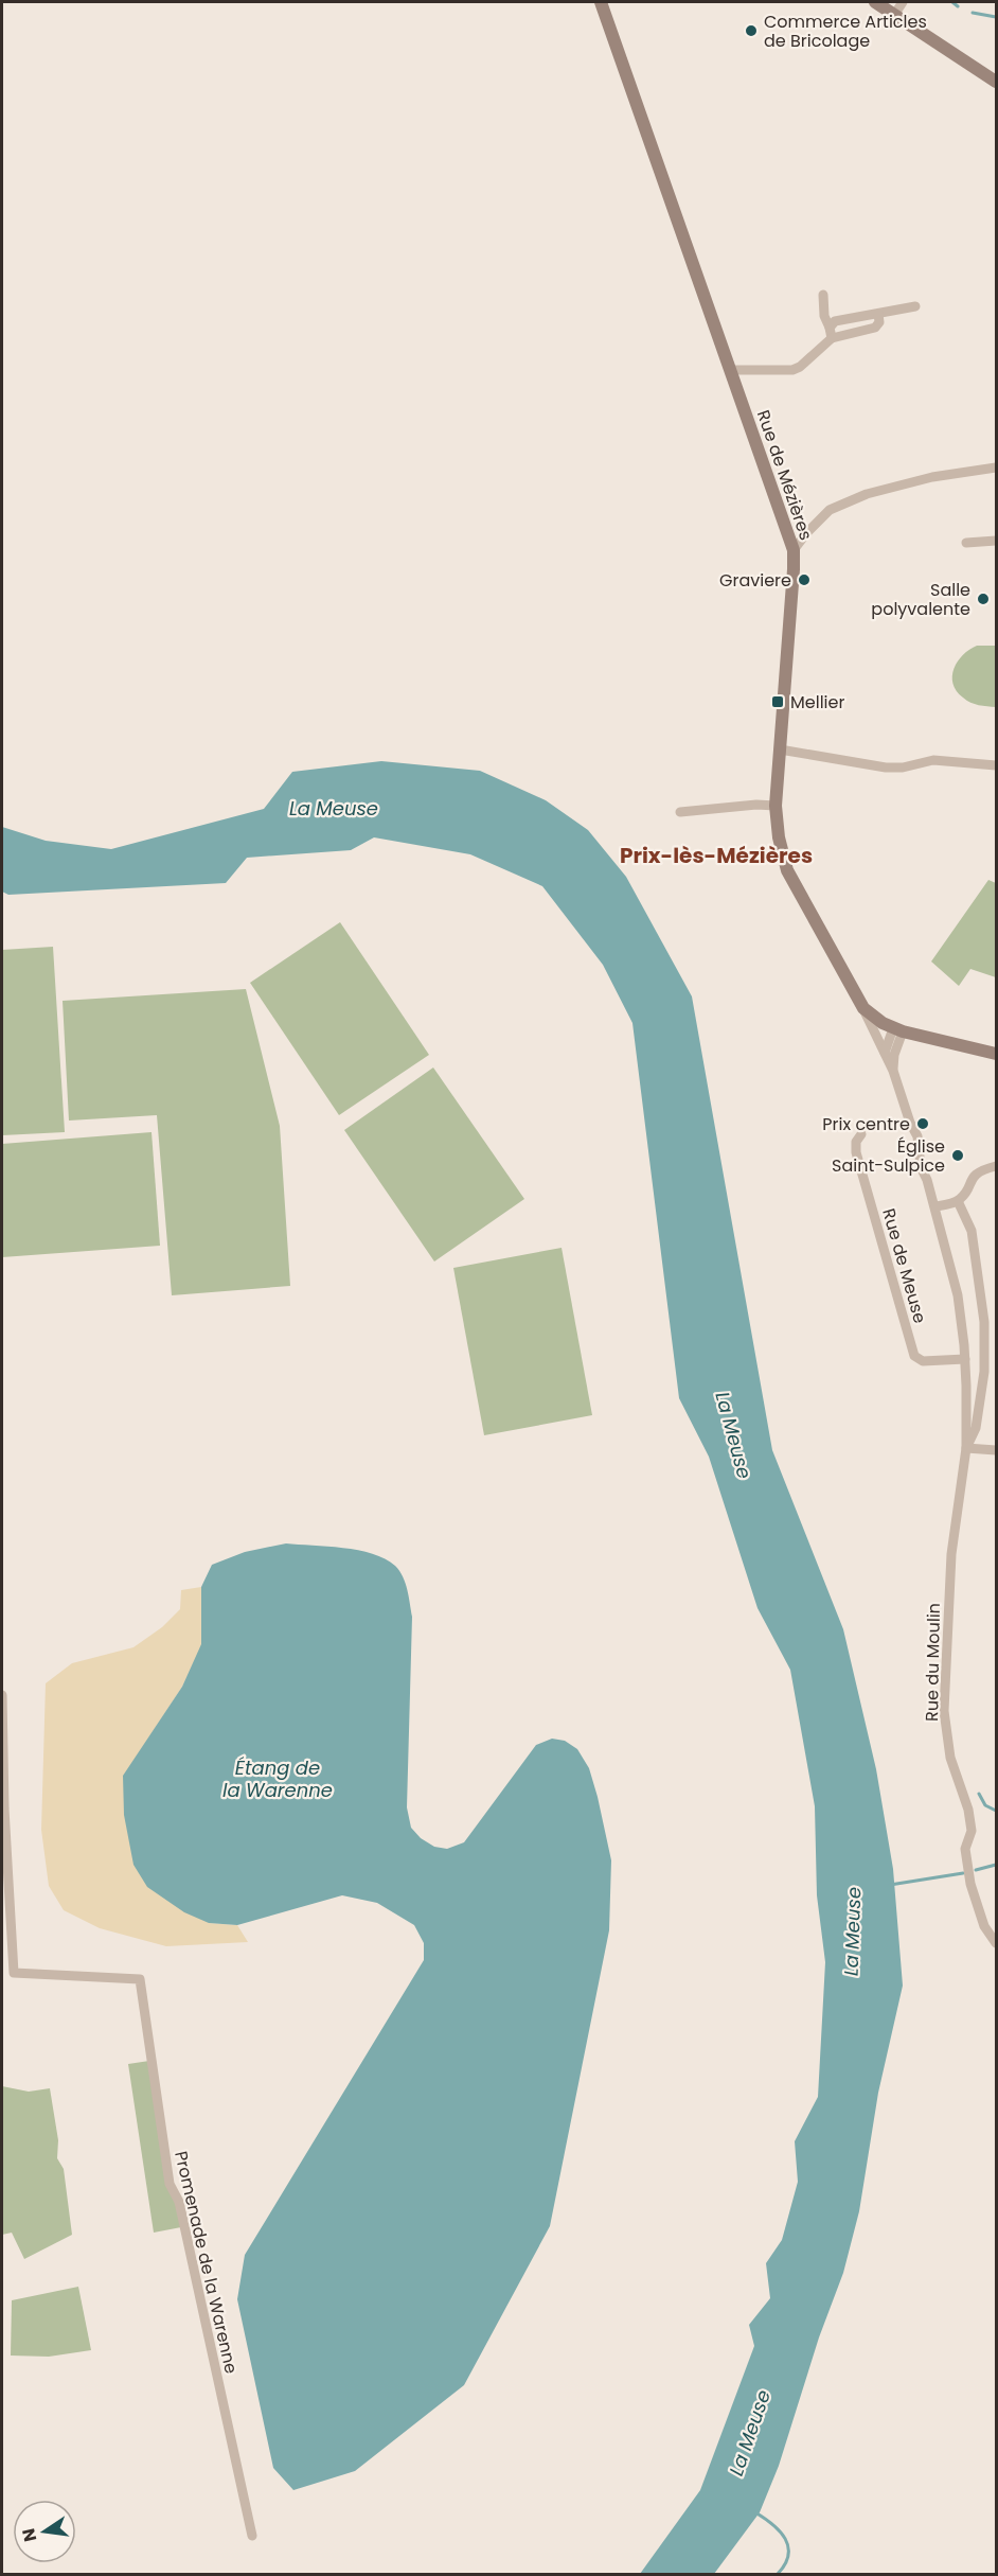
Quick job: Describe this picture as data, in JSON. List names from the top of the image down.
{
  "streets": {
    "street": [
      "Rue de Mézières",
      "Rue de Meuse",
      "Rue du Moulin",
      "Promenade de la Warenne"
    ]
  },
  "crossings": [
    ["Rue de Mézières", "Rue du Moulin"],
    ["Rue de Meuse", "Rue du Moulin"]
  ],
  "districts": ["Prix-lès-Mézières"],
  "water": ["La Meuse", "Étang de la Warenne"],
  "places": {
    "other": [
      "Commerce Articles de Bricolage",
      "Graviere",
      "Salle polyvalente",
      "Prix centre",
      "Église Saint-Sulpice"
    ],
    "transit": ["Mellier"]
  },
  "north": "left"
}
